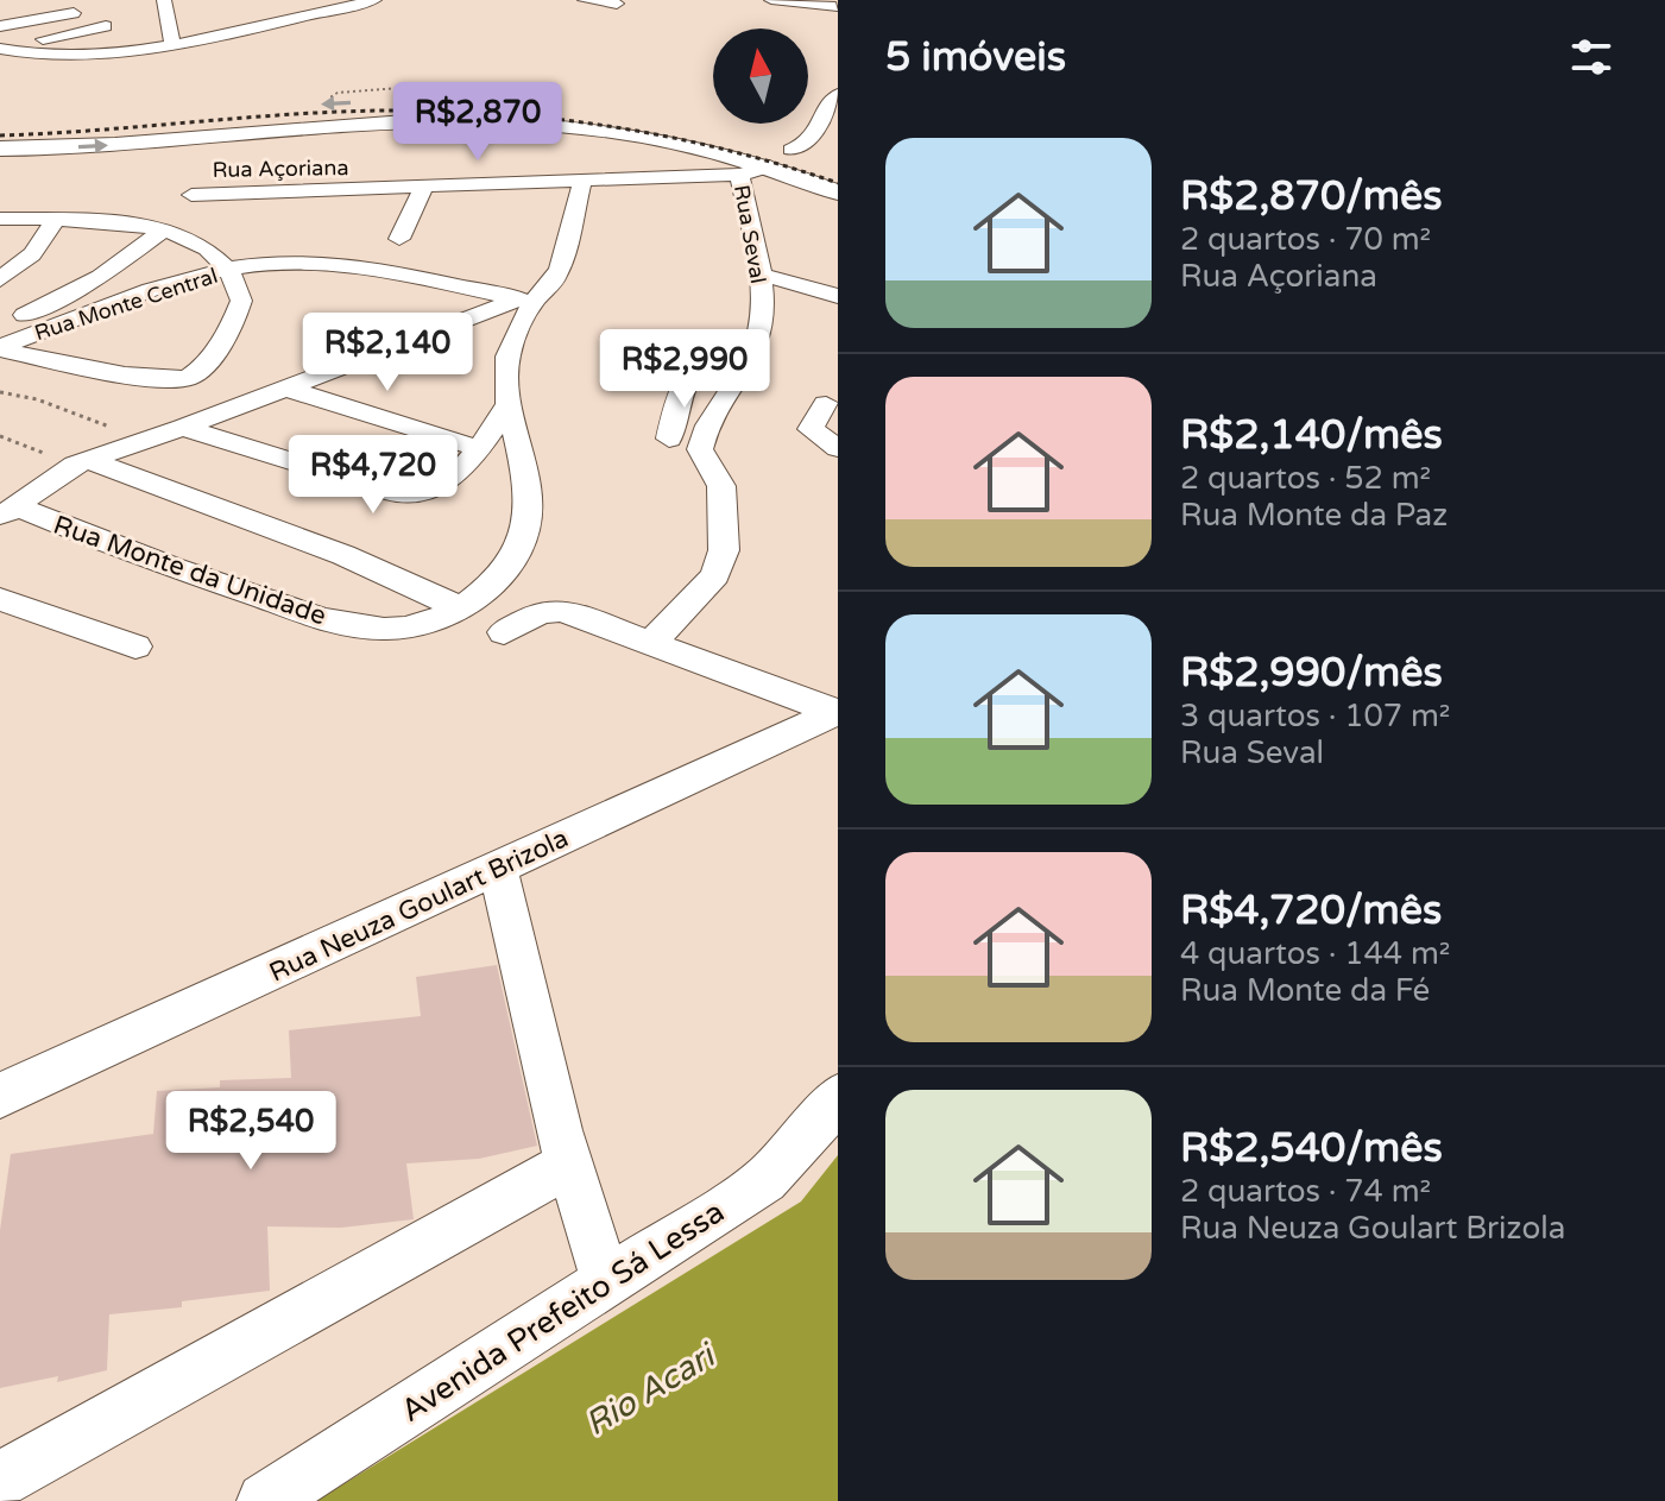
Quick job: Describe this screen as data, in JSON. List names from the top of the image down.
{
  "streets": {
    "street": [
      "Rua Açoriana",
      "Rua Seval",
      "Rua Monte Central",
      "Rua Monte da Unidade",
      "Rua Neuza Goulart Brizola",
      "Avenida Prefeito Sá Lessa"
    ]
  },
  "crossings": [
    ["Rua Açoriana", "Rua Seval"]
  ],
  "water": ["Rio Acari"],
  "north": "top",
  "page": {
    "heading": "5 imóveis",
    "price": [
      "R$2,870",
      "R$2,140",
      "R$2,990",
      "R$4,720",
      "R$2,540"
    ],
    "list": [
      {
        "name": "R$2,870/mês",
        "note": "2 quartos · 70 m² · Rua Açoriana"
      },
      {
        "name": "R$2,140/mês",
        "note": "2 quartos · 52 m² · Rua Monte da Paz"
      },
      {
        "name": "R$2,990/mês",
        "note": "3 quartos · 107 m² · Rua Seval"
      },
      {
        "name": "R$4,720/mês",
        "note": "4 quartos · 144 m² · Rua Monte da Fé"
      },
      {
        "name": "R$2,540/mês",
        "note": "2 quartos · 74 m² · Rua Neuza Goulart Brizola"
      }
    ]
  }
}
